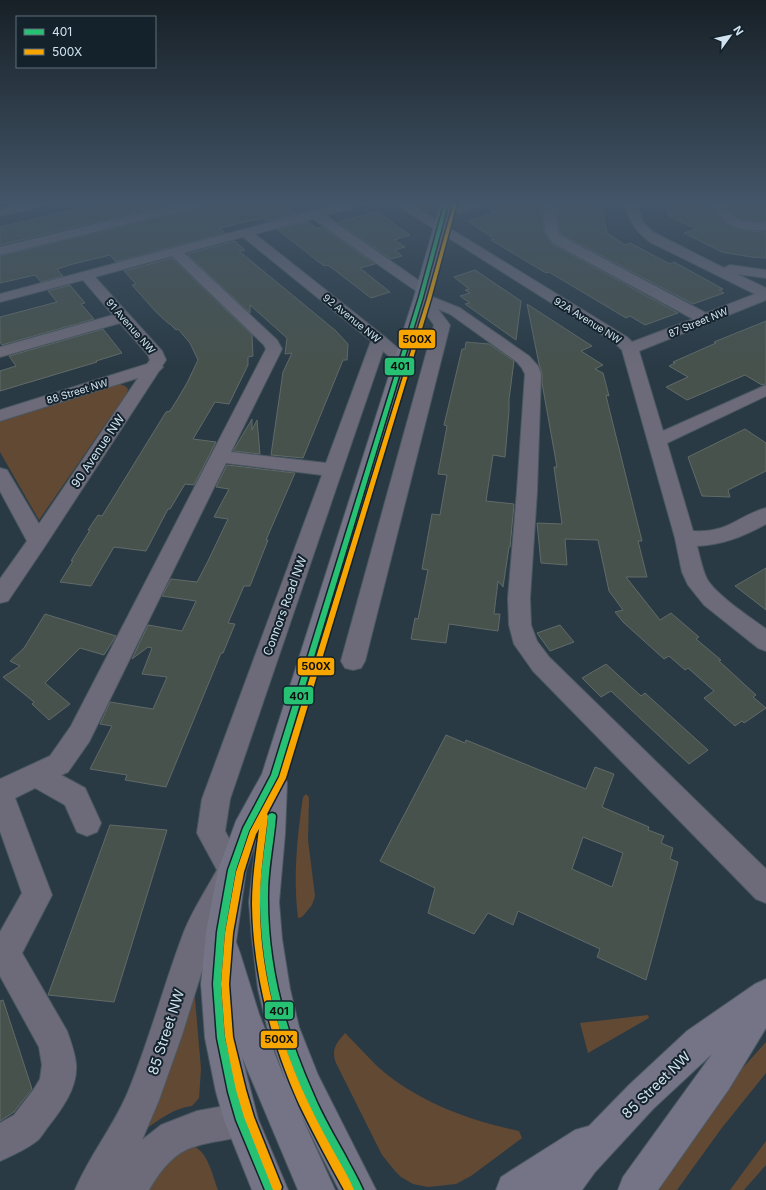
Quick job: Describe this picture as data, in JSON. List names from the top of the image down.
{
  "streets": {
    "main road": ["85 Street NW"],
    "street": [
      "92 Avenue NW",
      "92A Avenue NW",
      "87 Street NW",
      "91 Avenue NW",
      "88 Street NW",
      "90 Avenue NW",
      "Connors Road NW"
    ]
  },
  "crossings": [
    ["92 Avenue NW", "Connors Road NW"],
    ["92A Avenue NW", "87 Street NW"],
    ["91 Avenue NW", "88 Street NW"],
    ["91 Avenue NW", "90 Avenue NW"],
    ["88 Street NW", "90 Avenue NW"],
    ["Connors Road NW", "85 Street NW"]
  ],
  "lines": ["transit line 401", "transit line 500X"],
  "legend": ["401", "500X"],
  "north": "top right"
}
